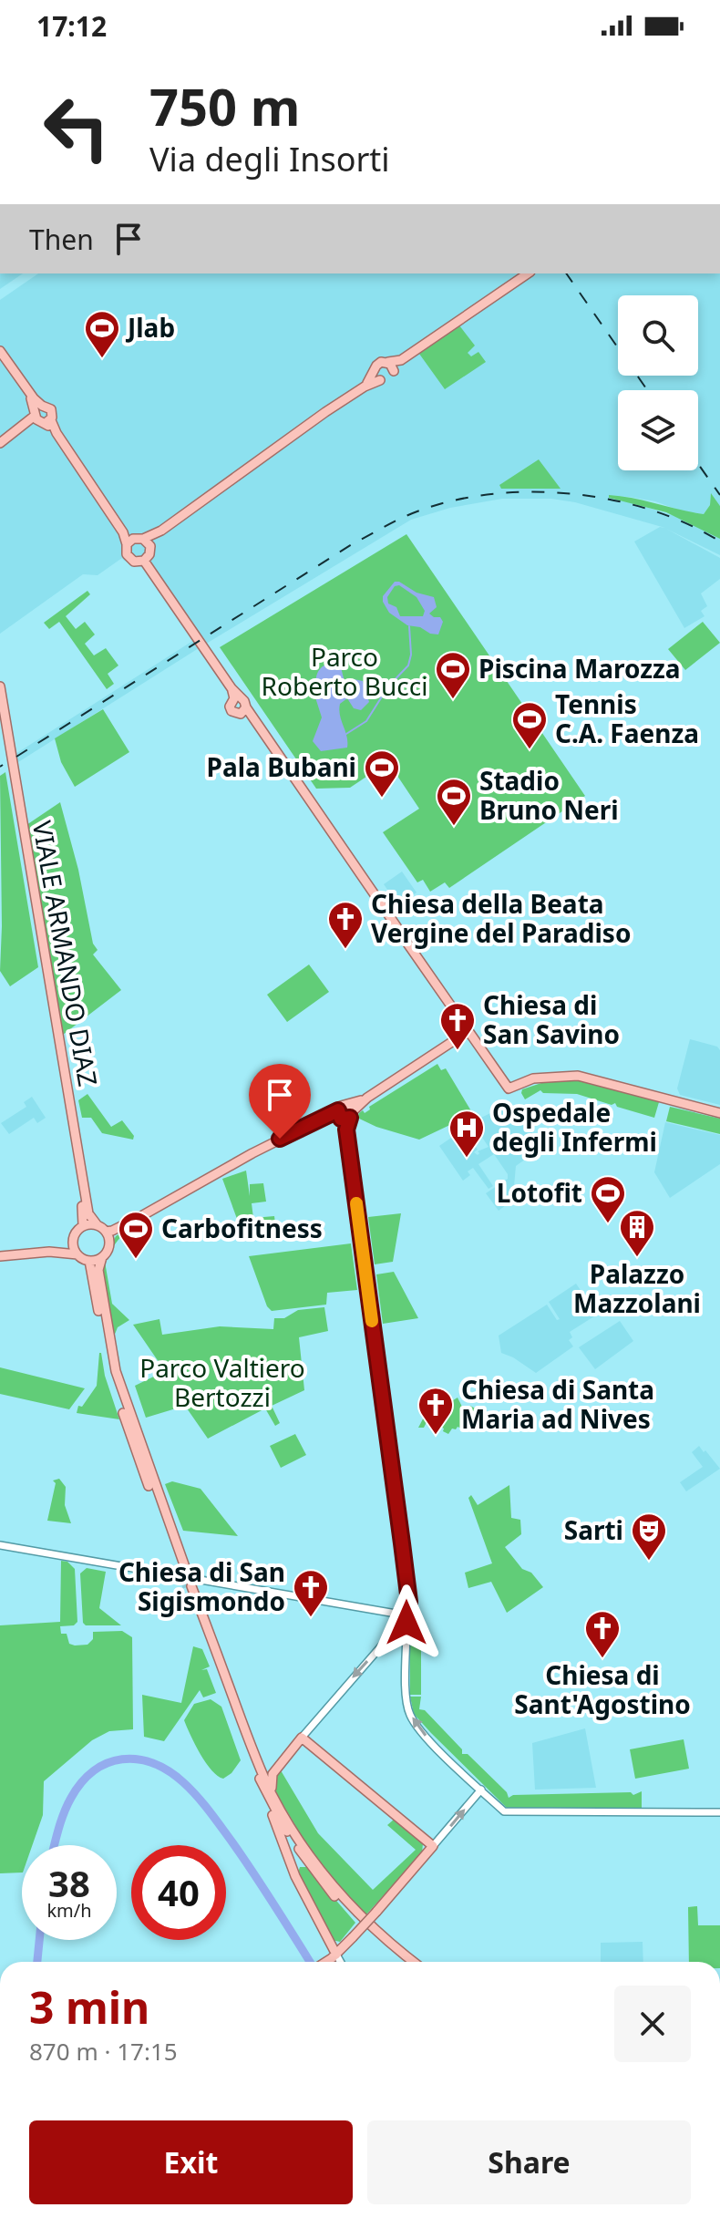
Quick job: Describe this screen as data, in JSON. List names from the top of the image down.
{
  "streets": {
    "main road": ["VIALE ARMANDO DIAZ"]
  },
  "parks": ["Parco Roberto Bucci", "Parco Valtiero Bertozzi"],
  "places": {
    "sports": [
      "Jlab",
      "Piscina Marozza",
      "Tennis C.A. Faenza",
      "Pala Bubani",
      "Stadio Bruno Neri",
      "Lotofit",
      "Carbofitness"
    ],
    "church": [
      "Chiesa della Beata Vergine del Paradiso",
      "Chiesa di San Savino",
      "Chiesa di Santa Maria ad Nives",
      "Chiesa di San Sigismondo",
      "Chiesa di Sant'Agostino"
    ],
    "hospital": ["Ospedale degli Infermi"],
    "building": ["Palazzo Mazzolani"],
    "theatre": ["Sarti"]
  },
  "page": {
    "status": "17:12",
    "turn": ["750 m", "Via degli Insorti"],
    "then": "Then",
    "speed": "38 km/h",
    "limit": "40",
    "heading": ["3 min", "870 m · 17:15"],
    "buttons": ["Exit", "Share"]
  }
}
